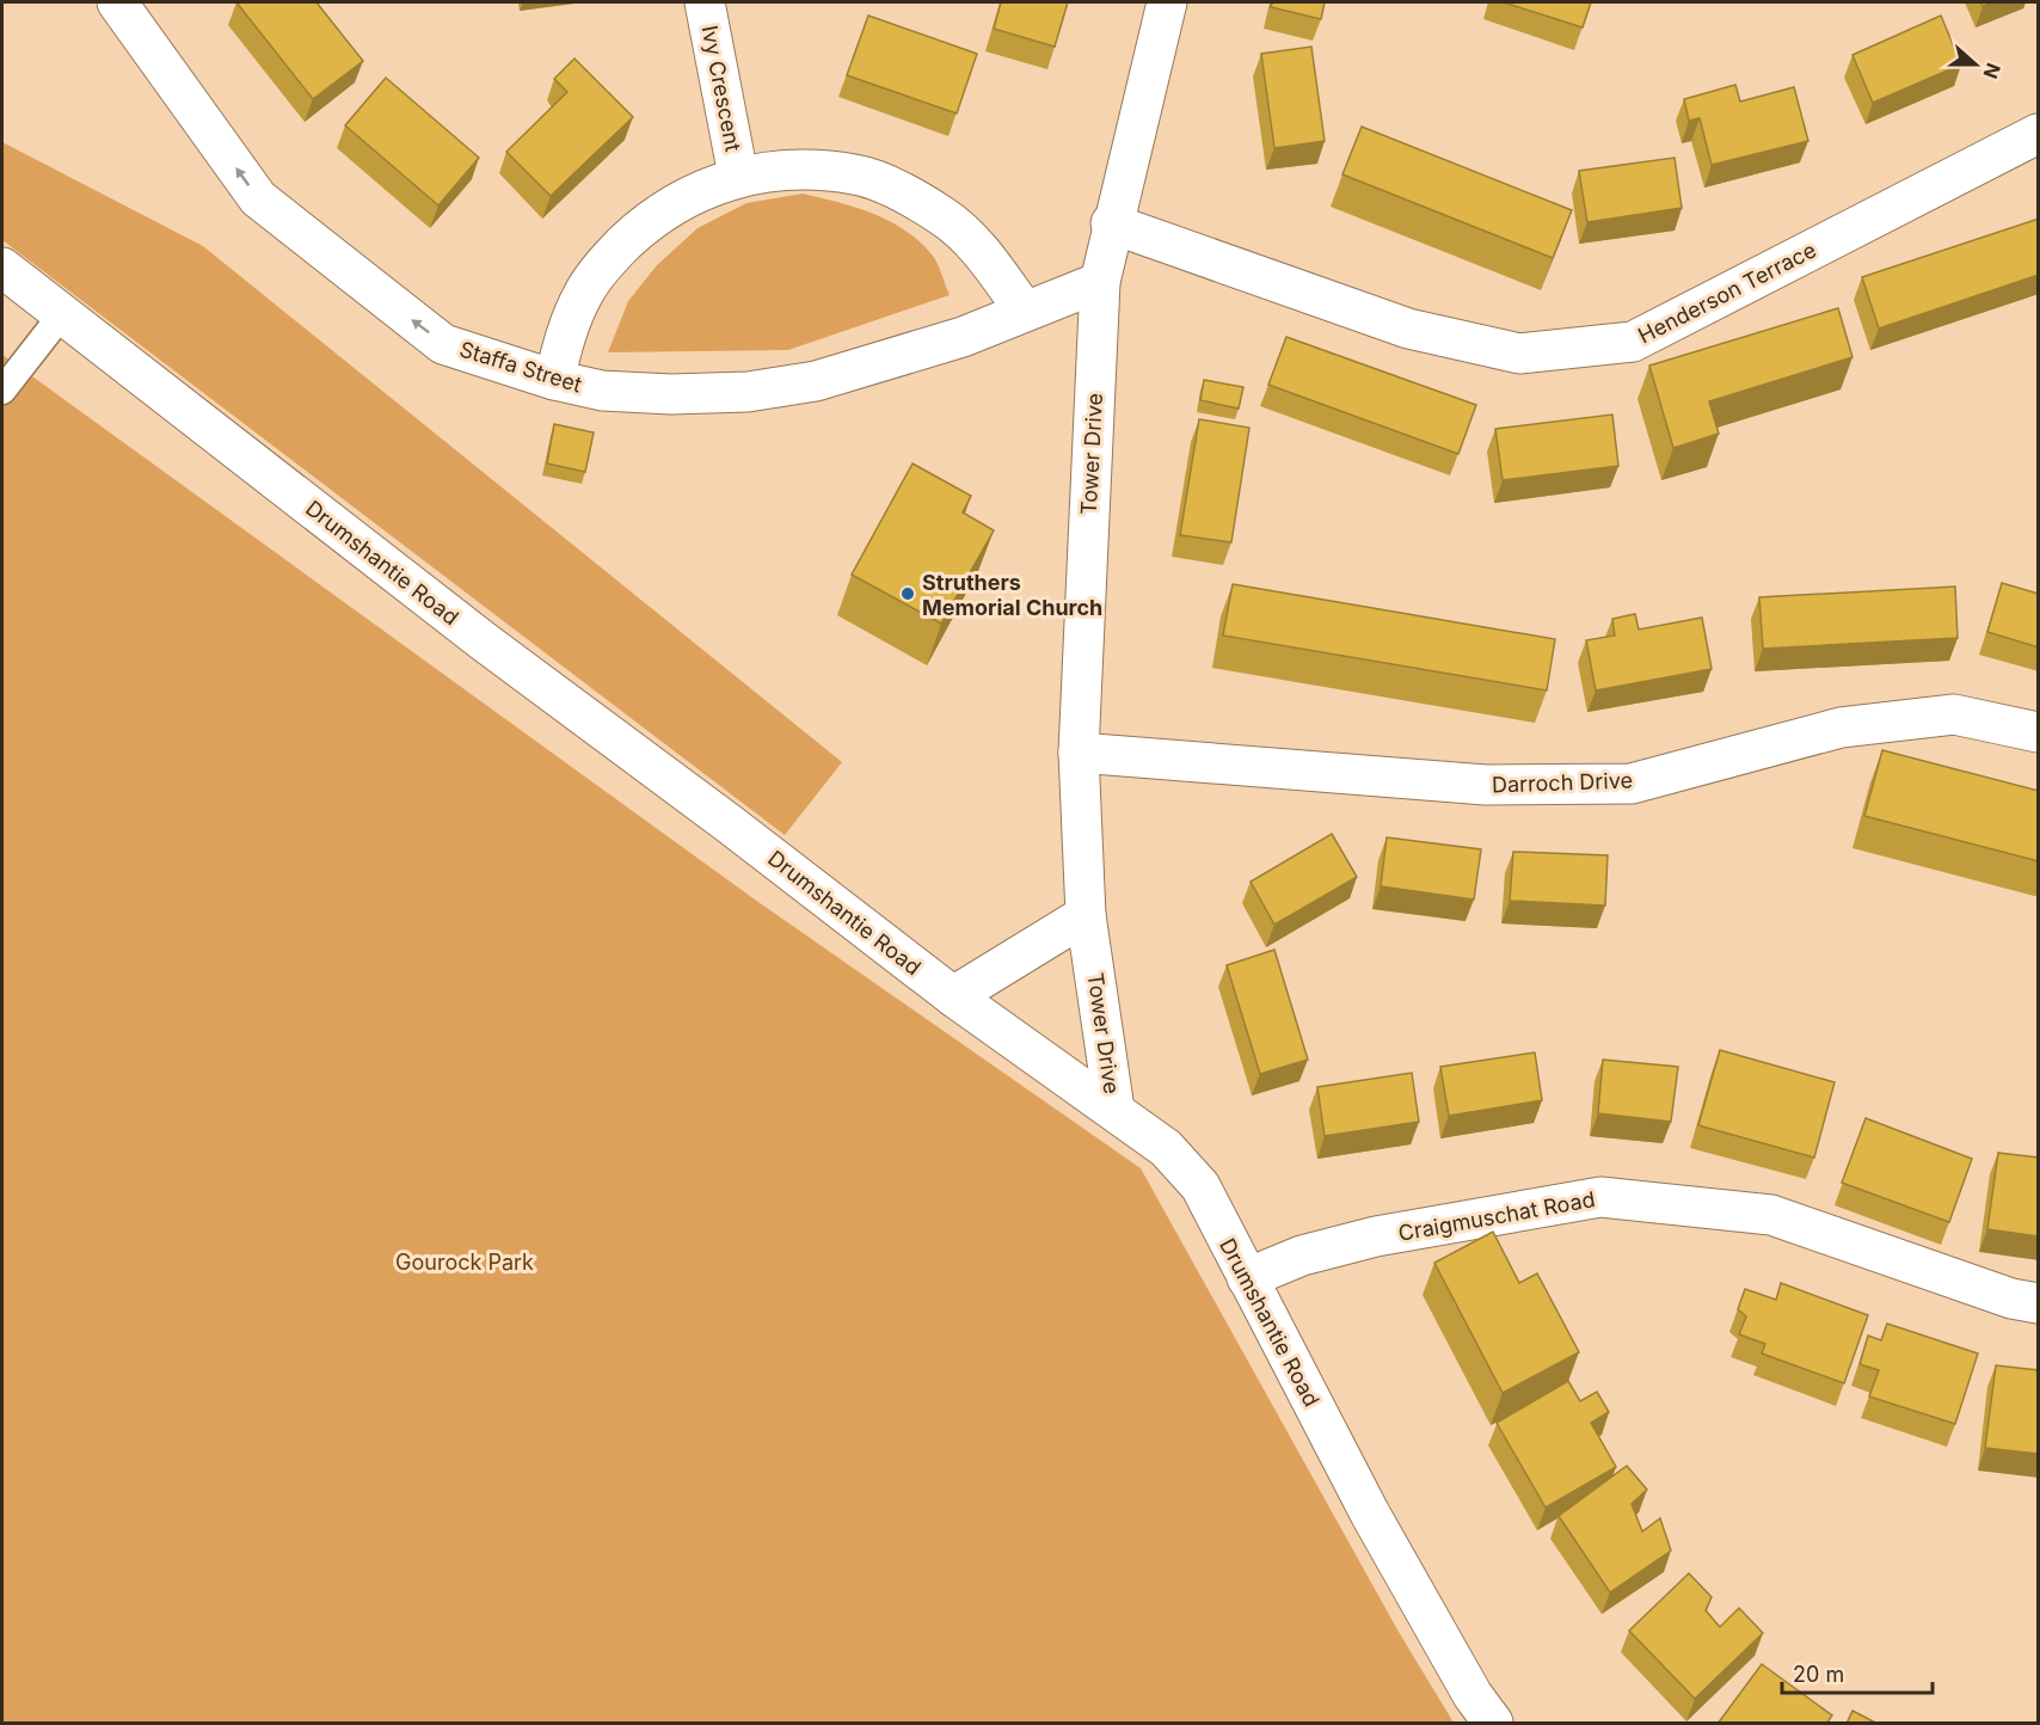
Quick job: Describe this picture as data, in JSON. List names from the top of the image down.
{
  "streets": {
    "street": [
      "Ivy Crescent",
      "Henderson Terrace",
      "Staffa Street",
      "Tower Drive",
      "Drumshantie Road",
      "Darroch Drive",
      "Craigmuschat Road"
    ]
  },
  "crossings": [
    ["Ivy Crescent", "Staffa Street"],
    ["Henderson Terrace", "Tower Drive"],
    ["Staffa Street", "Tower Drive"],
    ["Tower Drive", "Drumshantie Road"],
    ["Tower Drive", "Darroch Drive"],
    ["Drumshantie Road", "Craigmuschat Road"]
  ],
  "one_way": ["Staffa Street"],
  "parks": ["Gourock Park"],
  "places": ["Struthers Memorial Church"],
  "scale_bar": "20 m",
  "north": "right"
}
